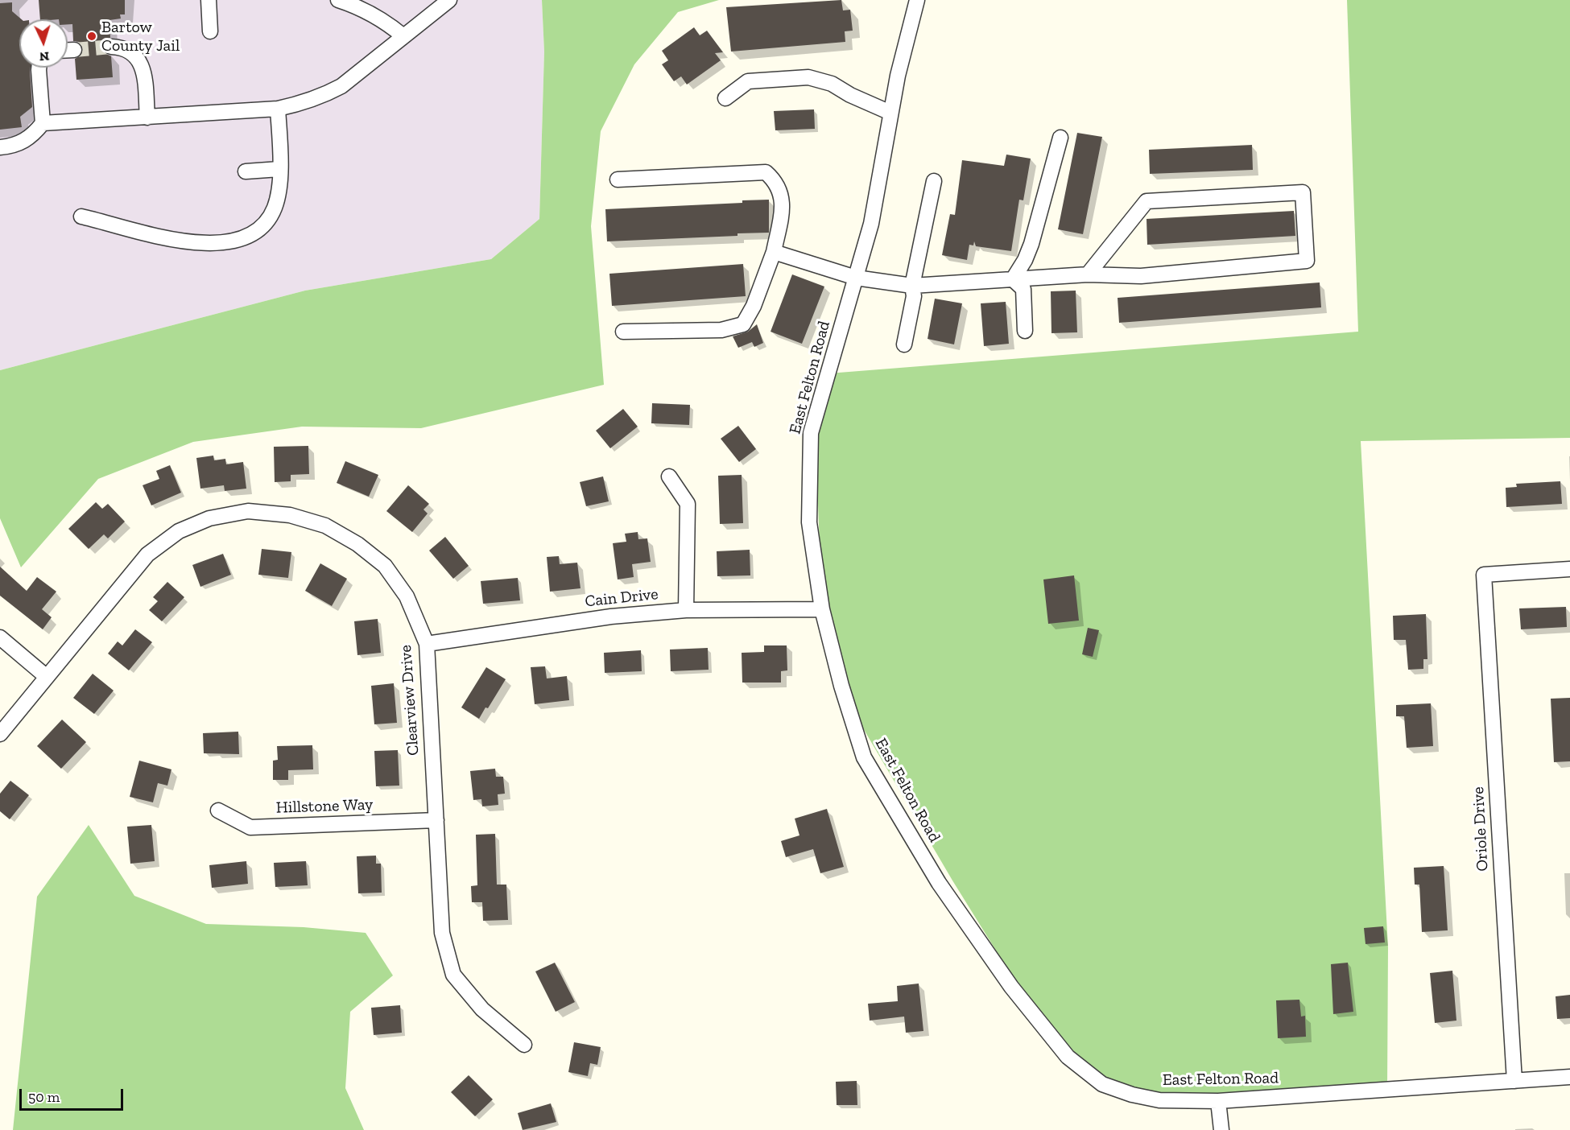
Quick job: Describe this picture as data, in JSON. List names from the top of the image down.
{
  "streets": {
    "street": [
      "East Felton Road",
      "Cain Drive",
      "Clearview Drive",
      "Hillstone Way",
      "Oriole Drive"
    ]
  },
  "crossings": [
    ["East Felton Road", "Cain Drive"],
    ["East Felton Road", "Oriole Drive"],
    ["Cain Drive", "Clearview Drive"],
    ["Clearview Drive", "Hillstone Way"]
  ],
  "places": ["Bartow County Jail"],
  "scale_bar": "50 m",
  "north": "bottom"
}
